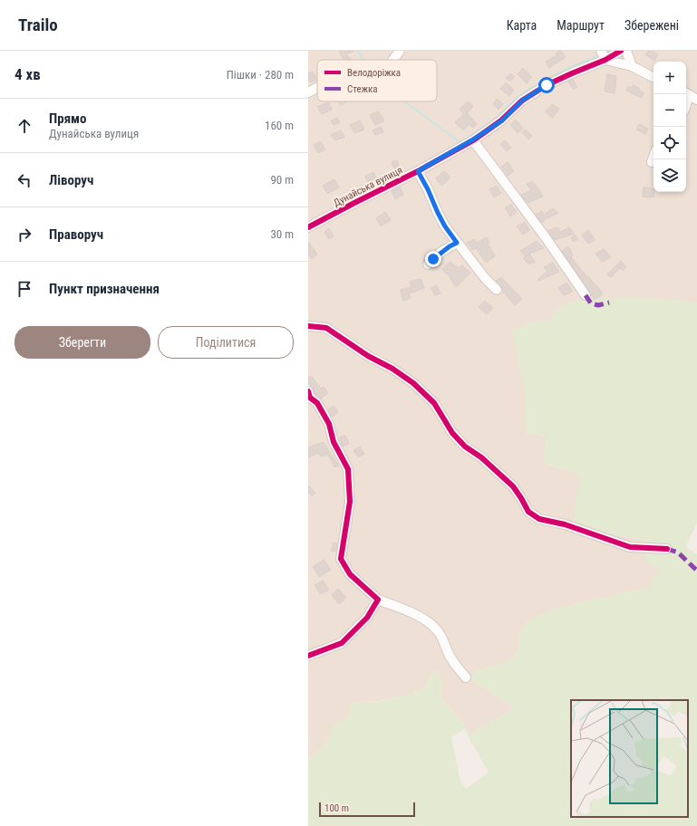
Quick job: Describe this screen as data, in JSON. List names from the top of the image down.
{
  "streets": {
    "street": ["Дунайська вулиця"]
  },
  "legend": ["Велодоріжка", "Стежка"],
  "scale_bar": "100 m",
  "page": {
    "header": "Trailo",
    "nav": ["Карта", "Маршрут", "Збережені"],
    "heading": ["4 хв", "Пішки · 280 m"],
    "map_buttons": ["+", "−"],
    "list": [
      ["Прямо", "Дунайська вулиця", "160 m"],
      ["Ліворуч", "90 m"],
      ["Праворуч", "30 m"],
      "Пункт призначення"
    ],
    "buttons": ["Зберегти", "Поділитися"],
    "scale": "100 m"
  }
}
